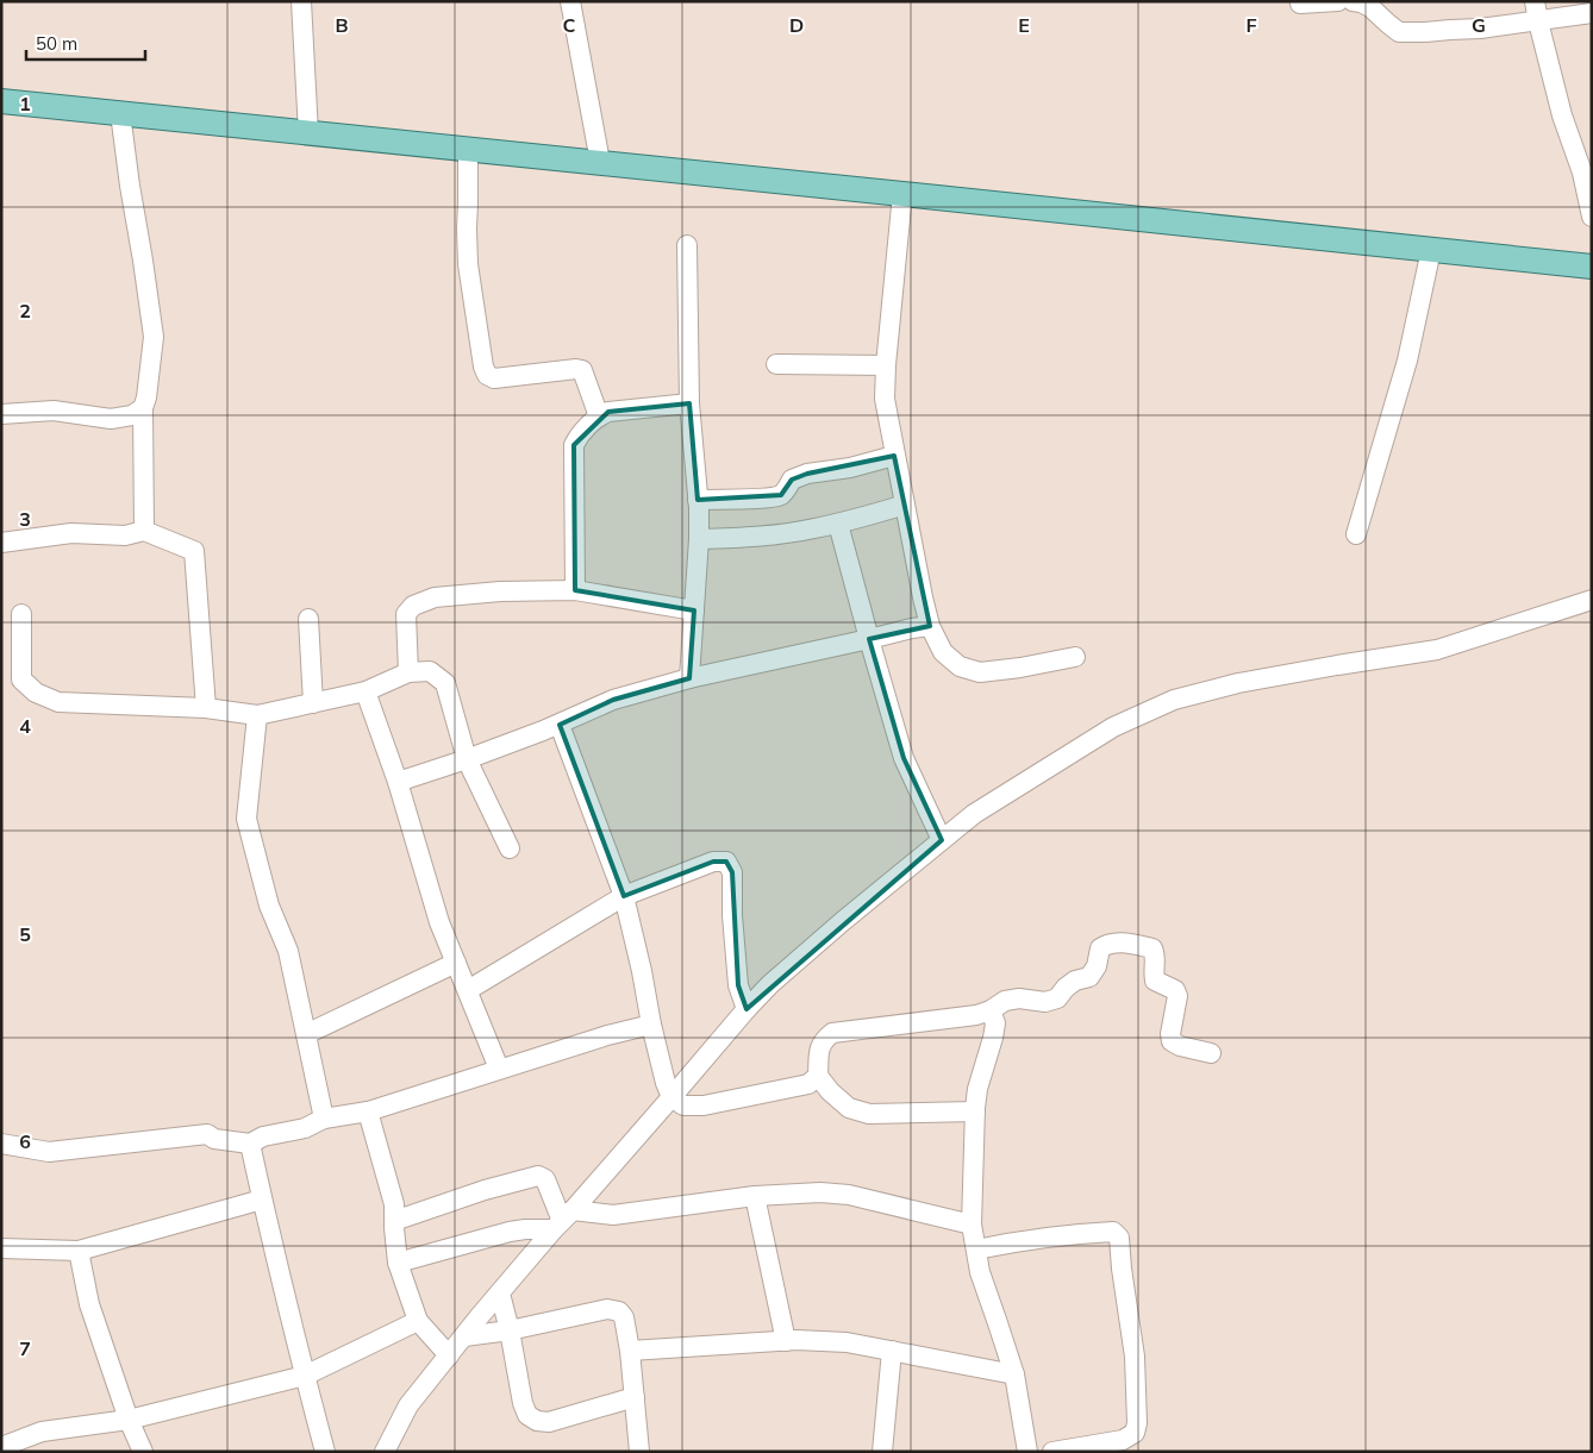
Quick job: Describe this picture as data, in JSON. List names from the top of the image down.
{
  "scale_bar": "50 m",
  "grid": {
    "columns": [
      "B",
      "C",
      "D",
      "E",
      "F",
      "G"
    ],
    "rows": [
      "1",
      "2",
      "3",
      "4",
      "5",
      "6",
      "7"
    ]
  }
}
